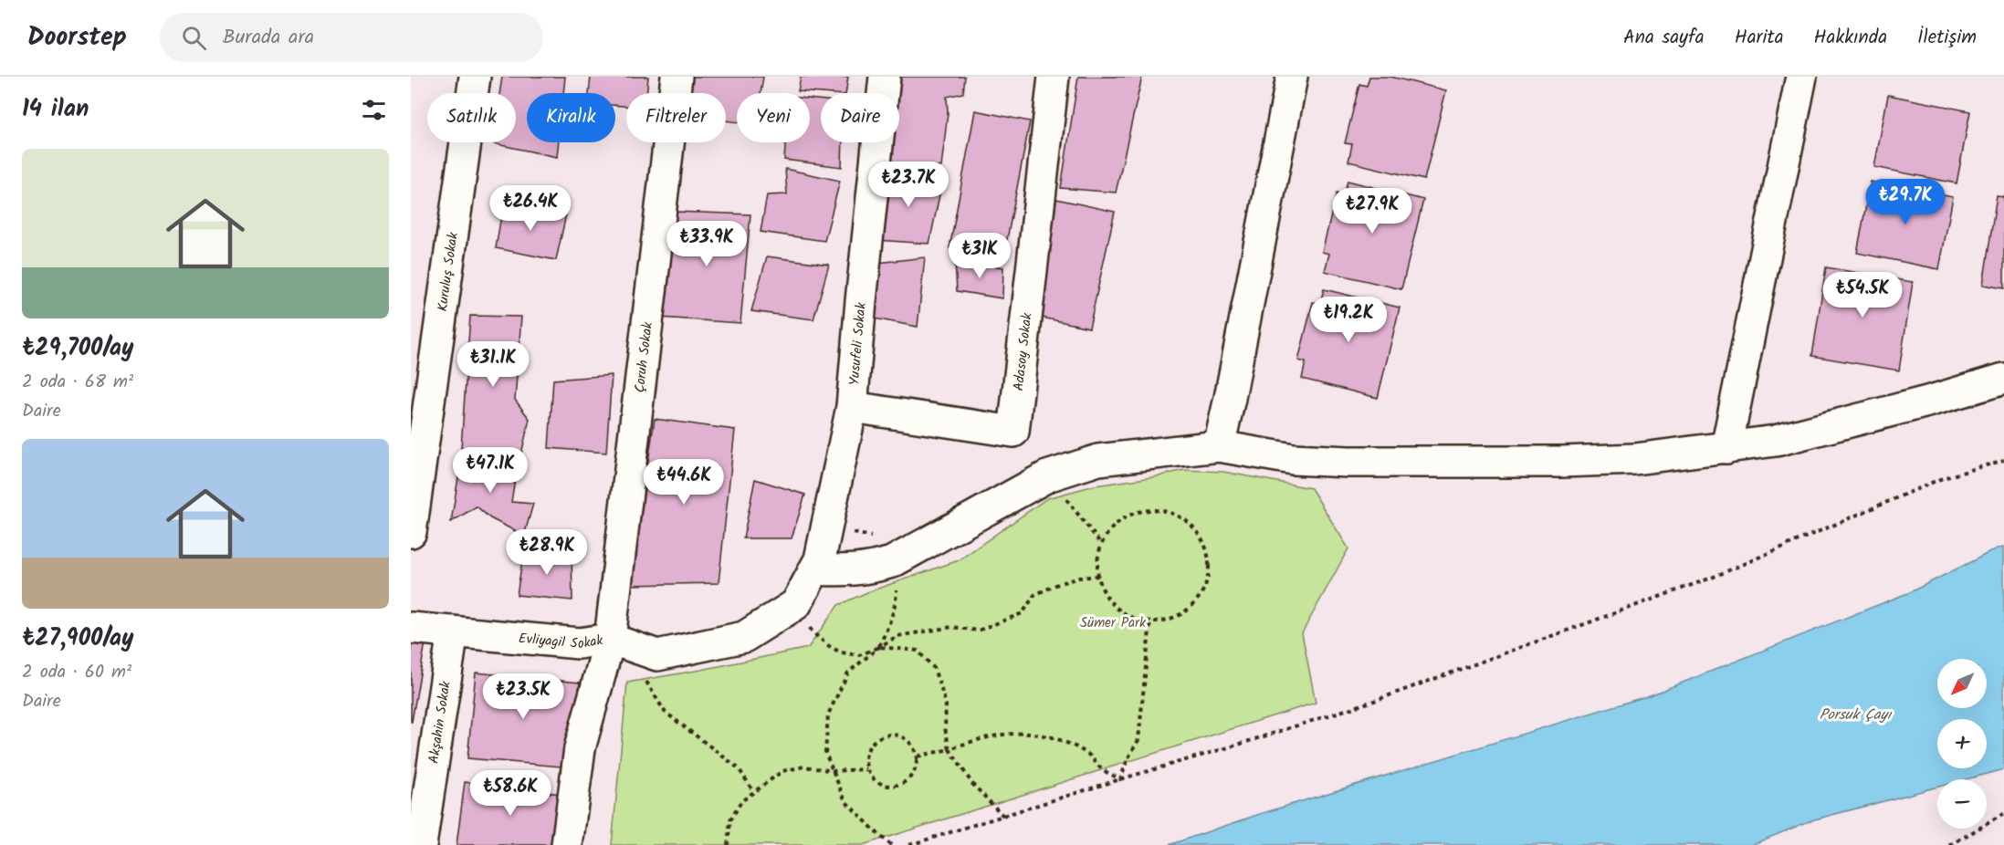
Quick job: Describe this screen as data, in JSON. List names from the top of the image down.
{
  "streets": {
    "street": [
      "Kuruluş Sokak",
      "Yusufeli Sokak",
      "Adasoy Sokak",
      "Çoruh Sokak",
      "Evliyagil Sokak",
      "Akşahin Sokak"
    ]
  },
  "crossings": [
    ["Yusufeli Sokak", "Adasoy Sokak"],
    ["Yusufeli Sokak", "Evliyagil Sokak"],
    ["Çoruh Sokak", "Evliyagil Sokak"],
    ["Evliyagil Sokak", "Akşahin Sokak"]
  ],
  "water": ["Porsuk Çayı"],
  "parks": ["Sümer Park"],
  "north": "bottom left",
  "page": {
    "header": "Doorstep",
    "search": "Burada ara",
    "nav": [
      "Ana sayfa",
      "Harita",
      "Hakkında",
      "İletişim"
    ],
    "heading": "14 ilan",
    "chip": [
      "Satılık",
      "Kiralık",
      "Filtreler",
      "Yeni",
      "Daire"
    ],
    "list": [
      {
        "name": "₺29,700/ay",
        "note": "2 oda · 68 m² · Daire"
      },
      {
        "name": "₺27,900/ay",
        "note": "2 oda · 60 m² · Daire"
      }
    ],
    "price": [
      "₺23.7K",
      "₺29.7K",
      "₺26.4K",
      "₺27.9K",
      "₺33.9K",
      "₺31K",
      "₺54.5K",
      "₺19.2K",
      "₺31.1K",
      "₺47.1K",
      "₺44.6K",
      "₺28.9K",
      "₺23.5K",
      "₺58.6K"
    ],
    "map_buttons": ["+", "−"]
  }
}
